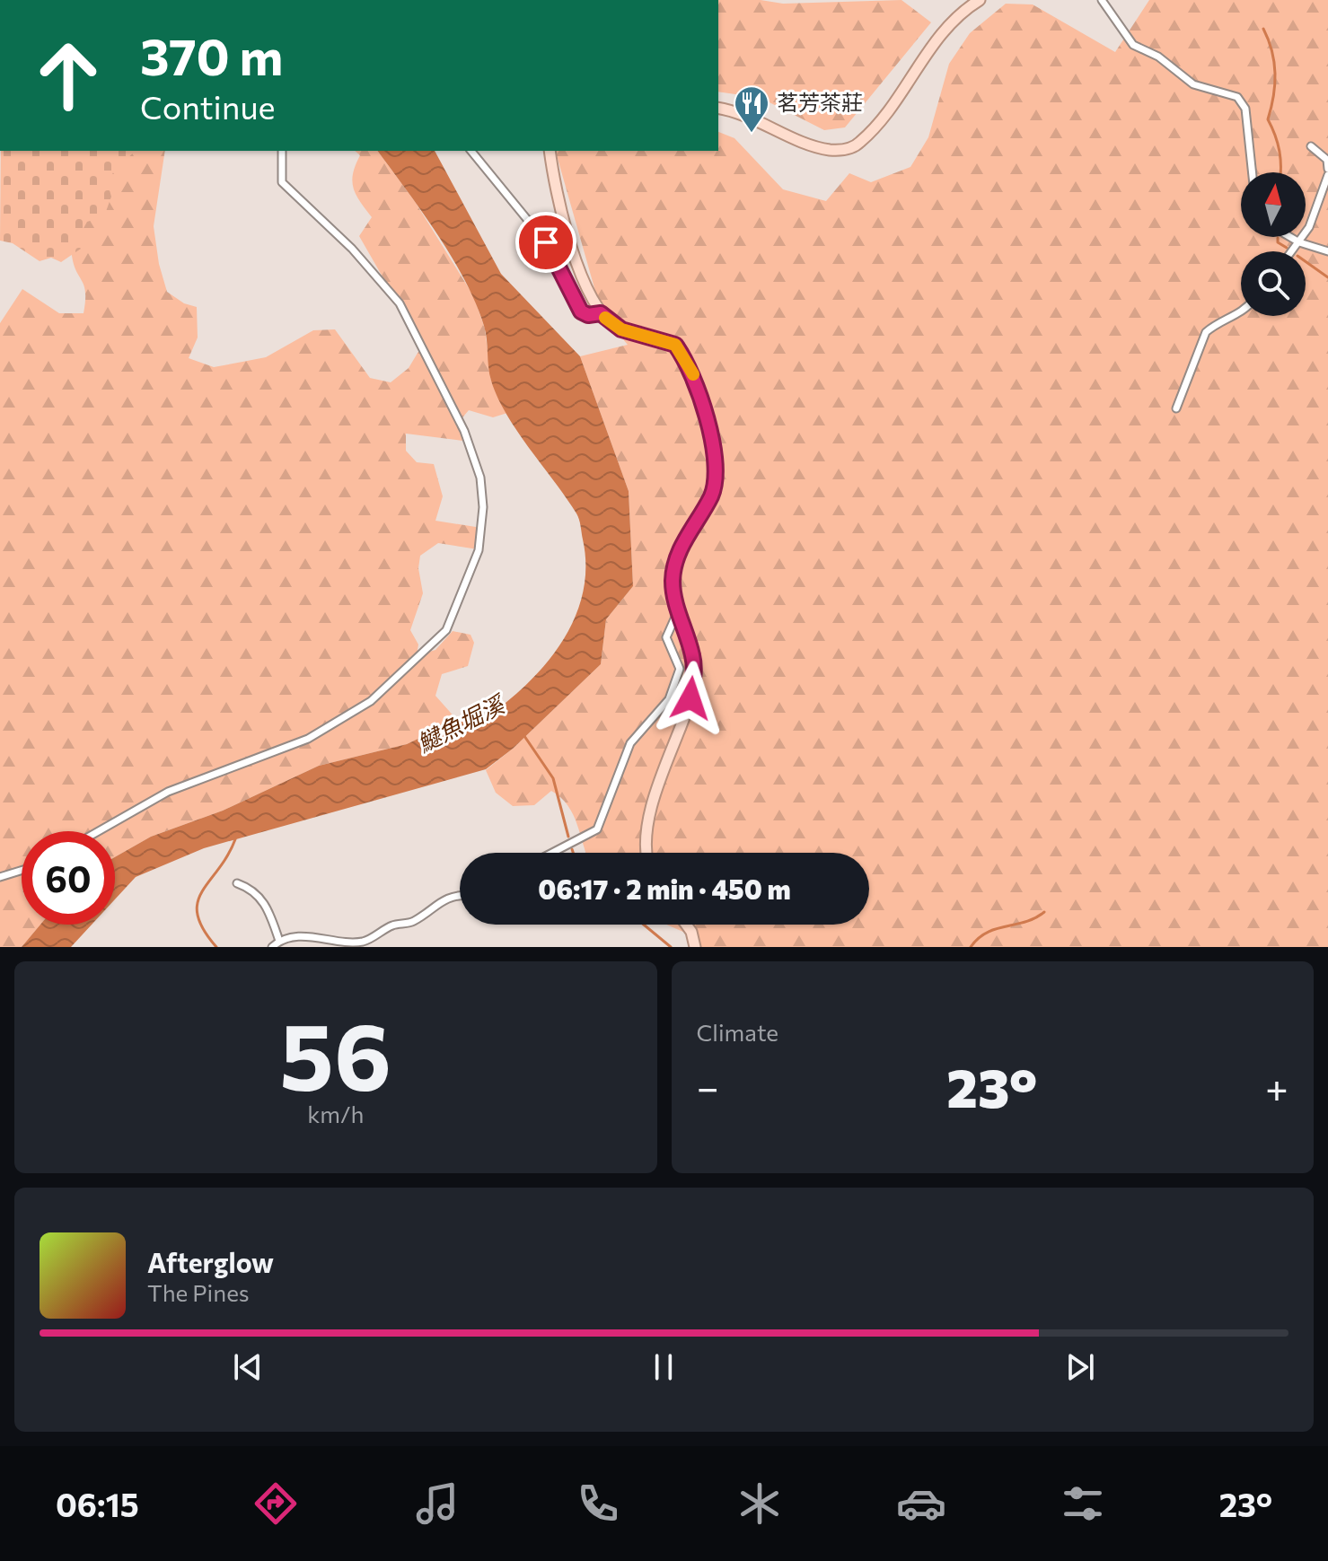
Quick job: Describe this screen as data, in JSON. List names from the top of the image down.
{
  "water": ["𩻸魚堀溪"],
  "places": {
    "restaurant": ["茗芳茶莊"]
  },
  "north": "top",
  "page": {
    "turn": ["370 m", "Continue"],
    "limit": "60",
    "trip": "06:17 · 2 min · 450 m",
    "tile": [
      ["56", "km/h"],
      "Climate"
    ],
    "heat": ["−", "23°", "+"],
    "song": ["Afterglow", "The Pines"],
    "tabs": ["06:15", "23°"]
  }
}
